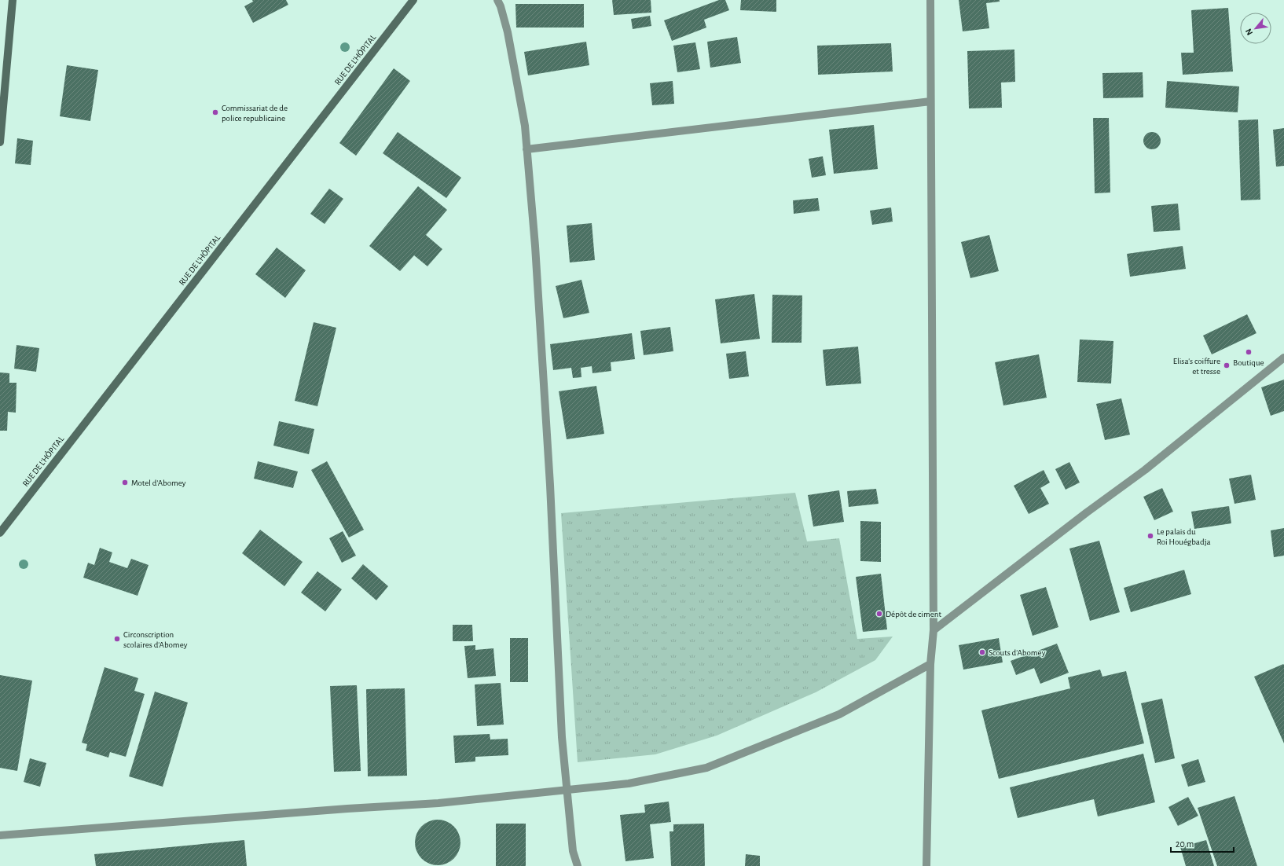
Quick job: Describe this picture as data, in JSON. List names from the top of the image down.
{
  "streets": {
    "street": ["RUE DE L'HÔPITAL"]
  },
  "places": [
    "Commissariat de de police republicaine",
    "Boutique",
    "Elisa's coiffure et tresse",
    "Motel d'Abomey",
    "Le palais du Roi Houégbadja",
    "Dépôt de ciment",
    "Circonscription scolaires d'Abomey",
    "Scouts d'Abomey"
  ],
  "scale_bar": "20 m",
  "north": "bottom left"
}
